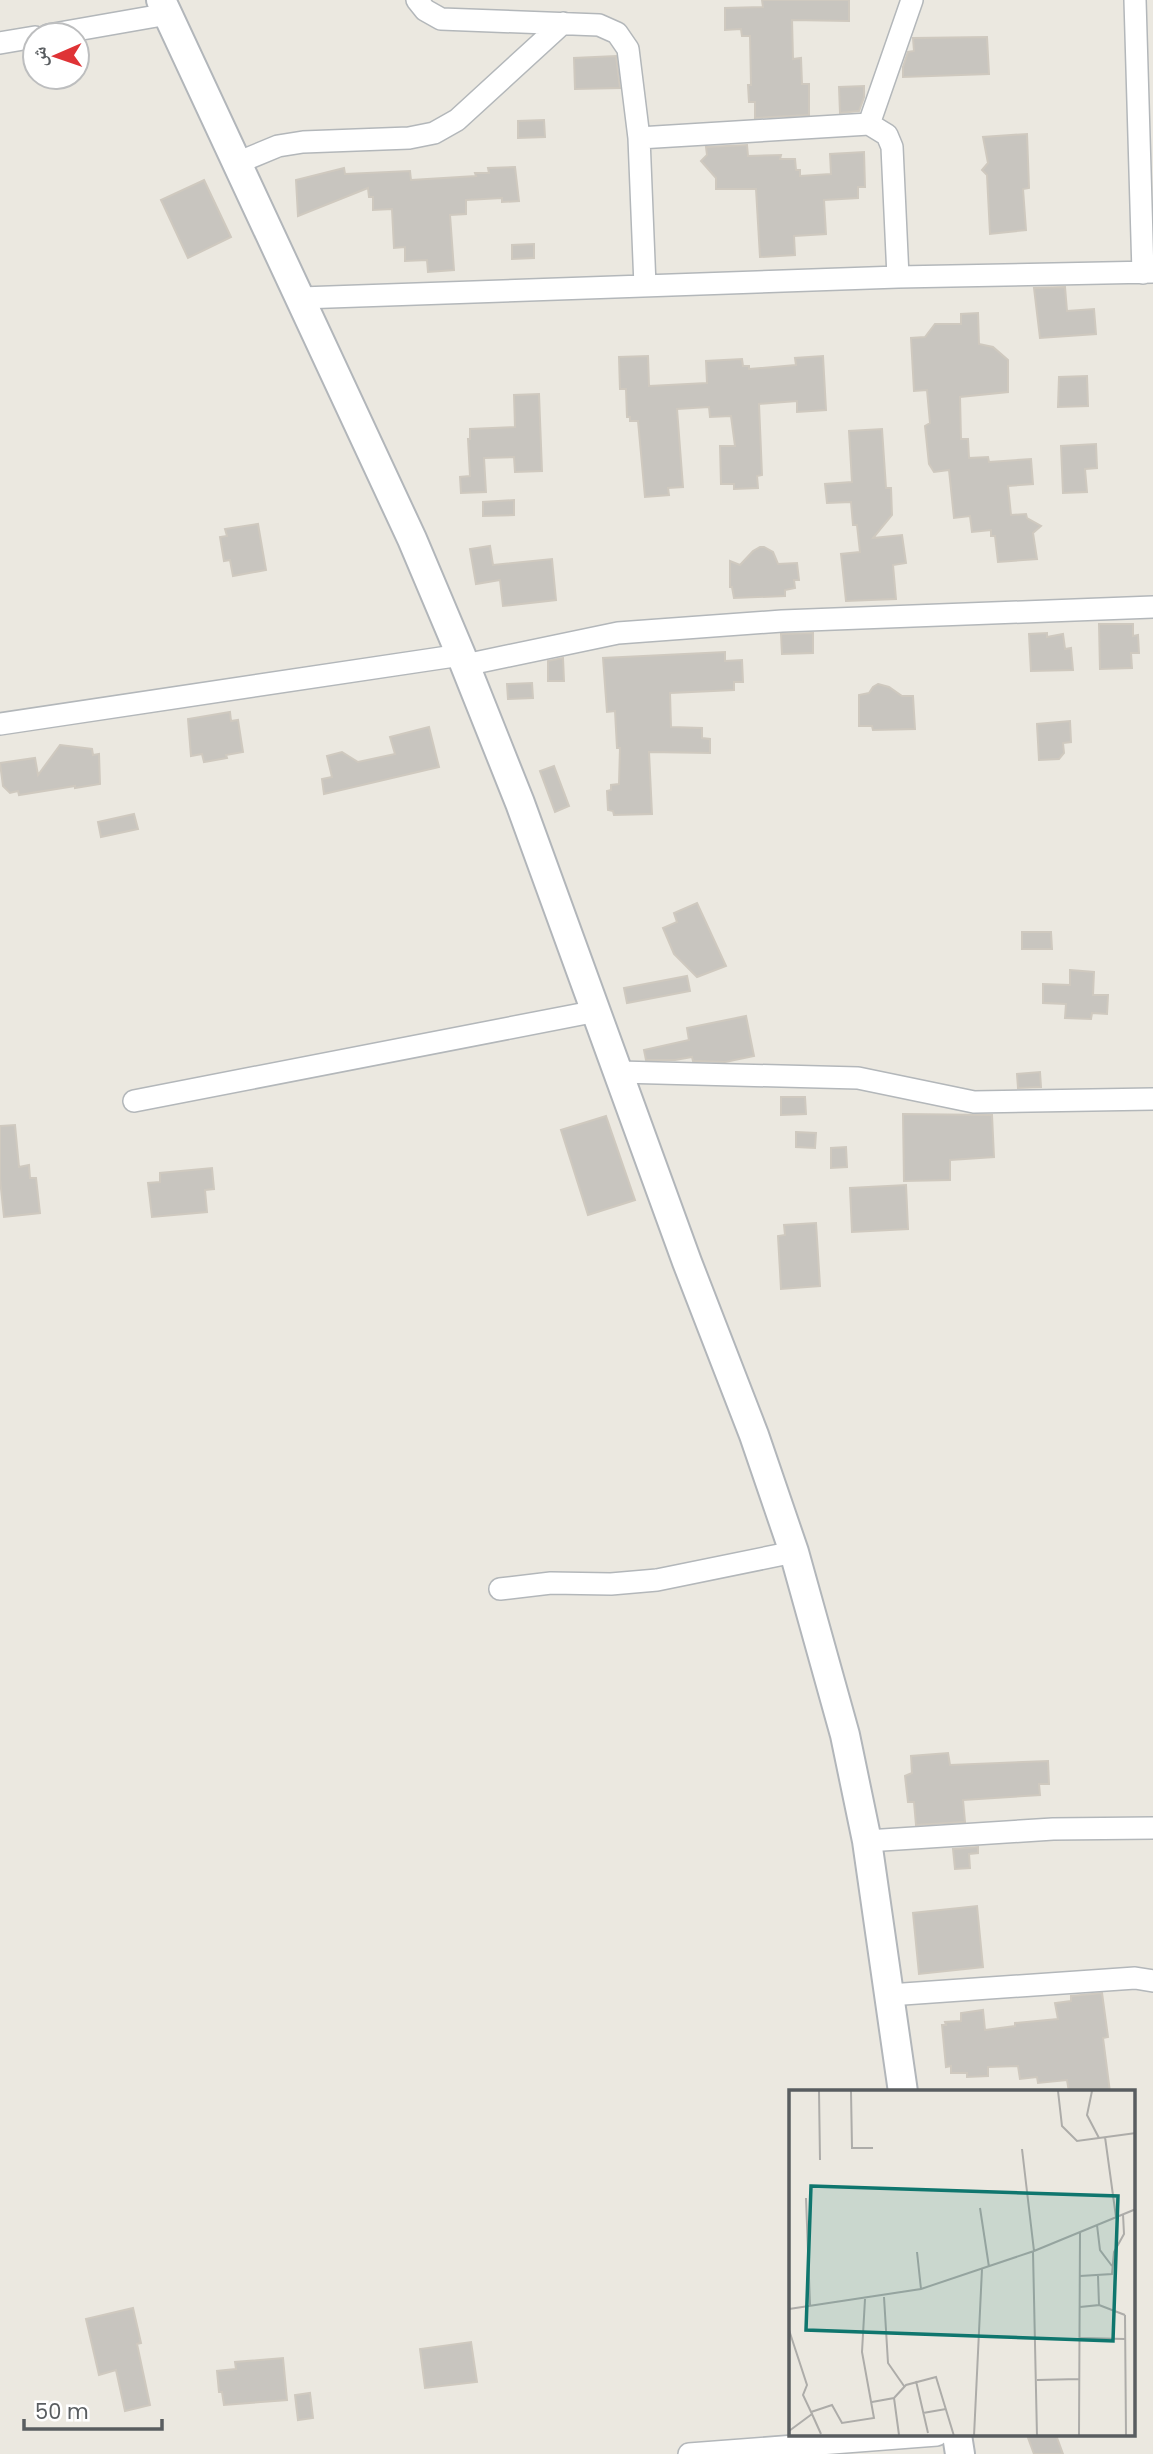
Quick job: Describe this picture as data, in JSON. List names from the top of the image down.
{
  "scale_bar": "50 m",
  "north": "left"
}
